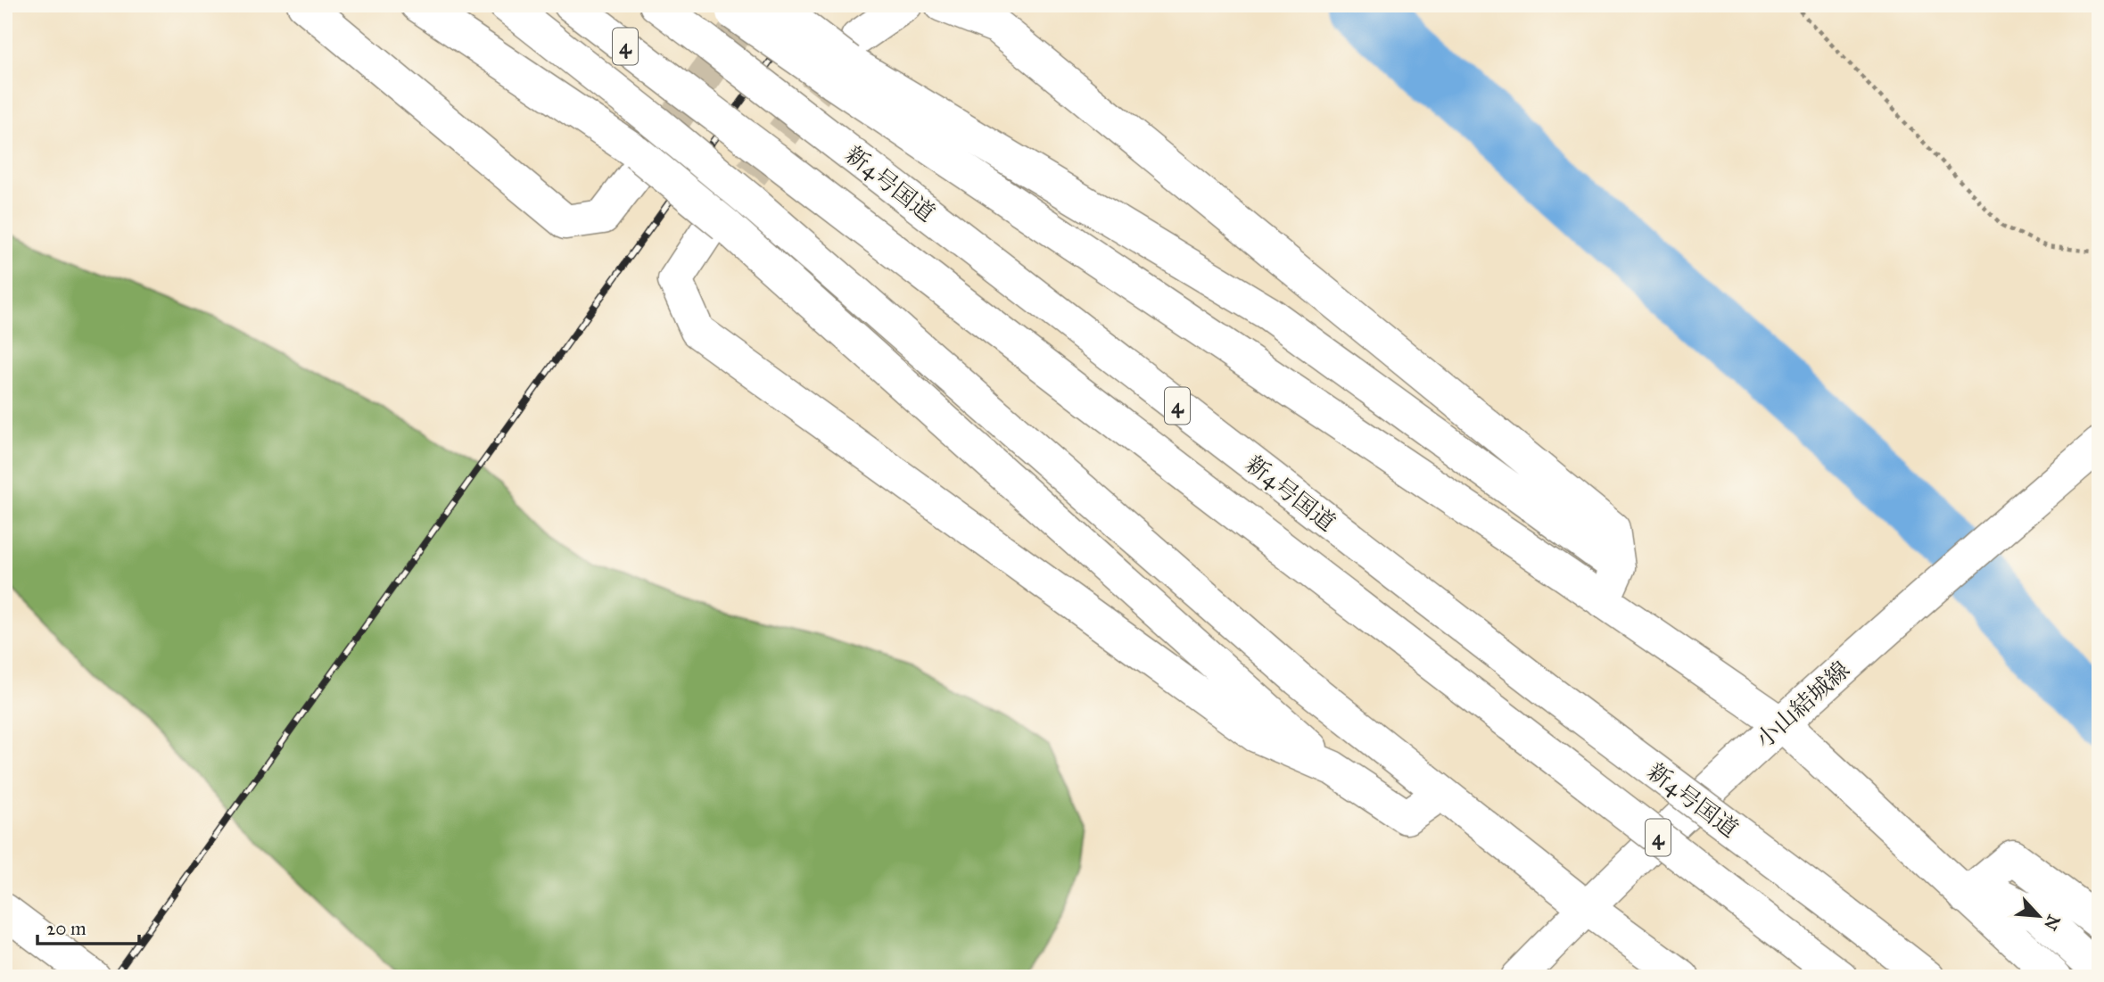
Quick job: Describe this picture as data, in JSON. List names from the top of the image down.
{
  "streets": {
    "main road": ["4", "新4号国道", "小山結城線"]
  },
  "scale_bar": "20 m",
  "north": "bottom right"
}
